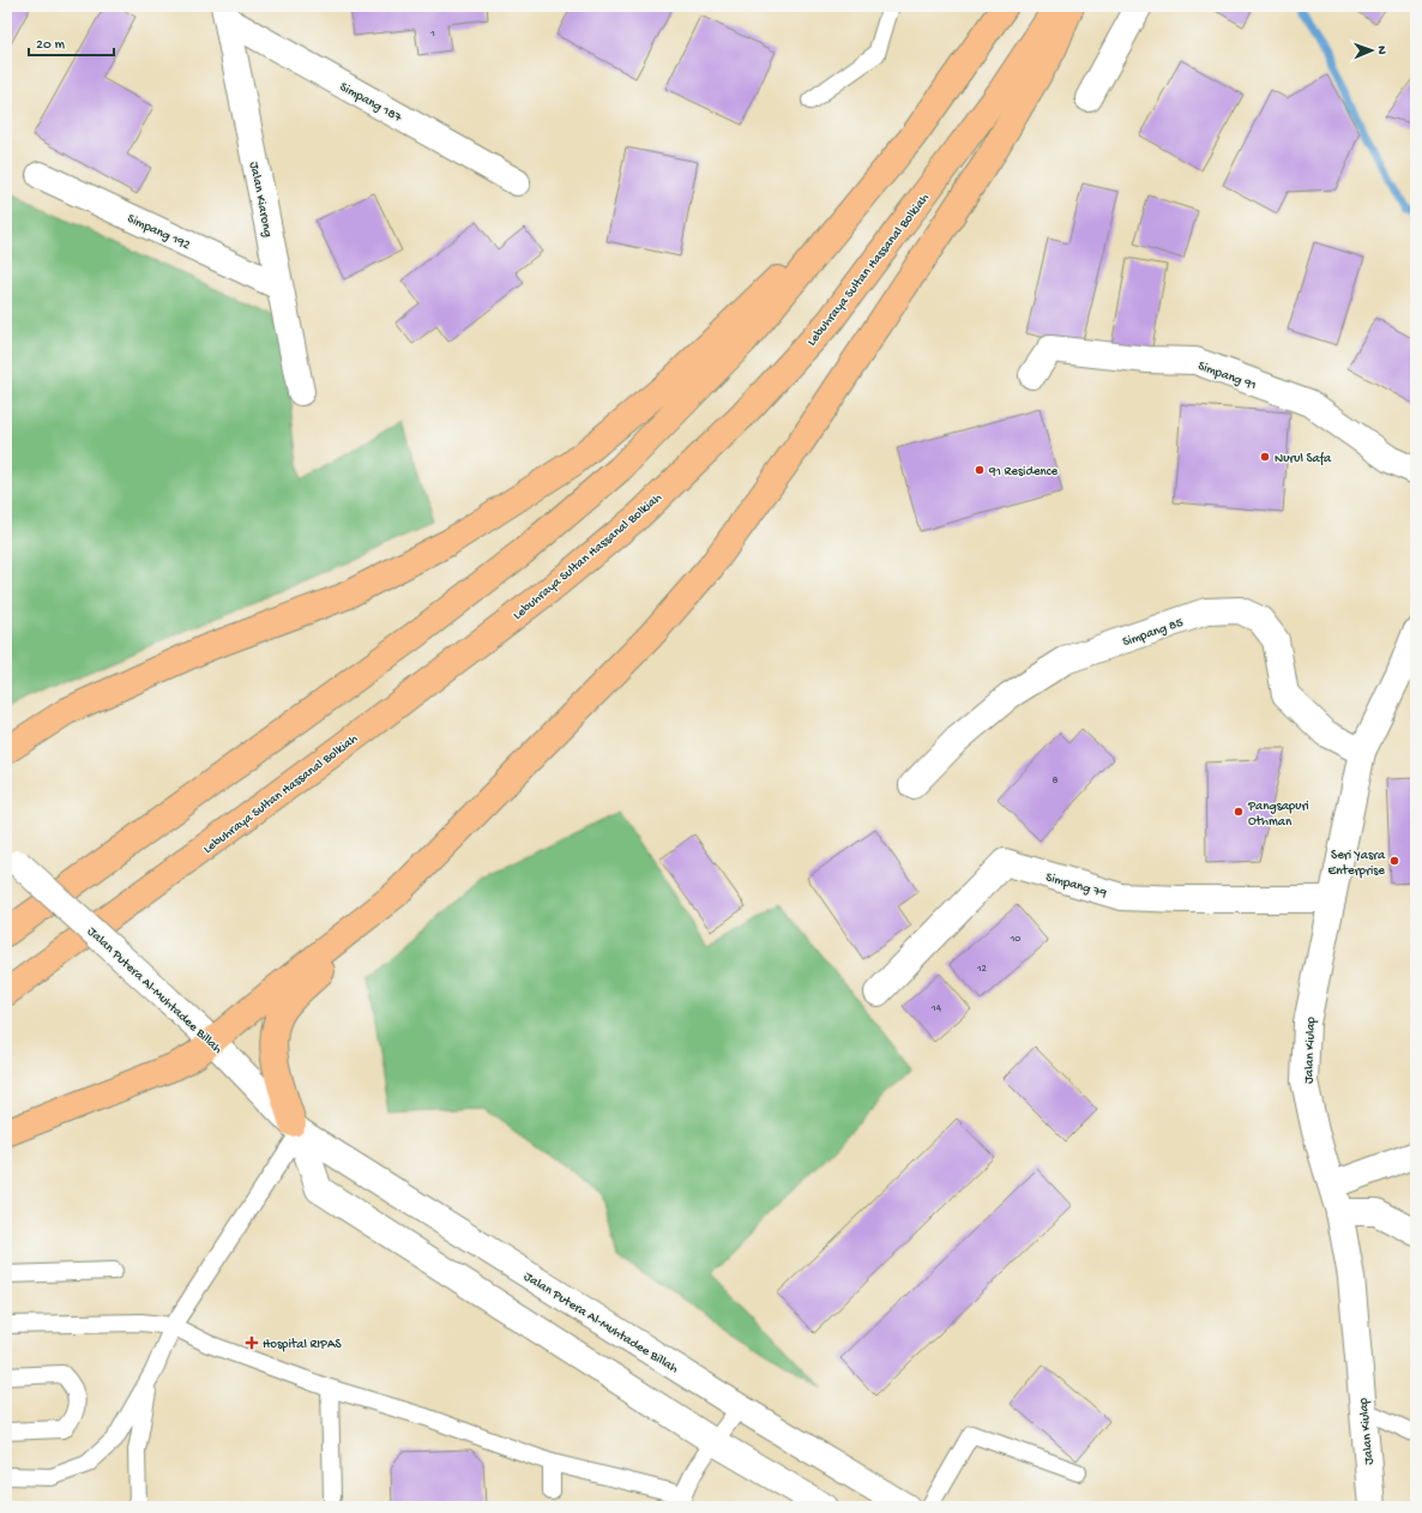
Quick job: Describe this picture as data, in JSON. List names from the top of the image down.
{
  "streets": {
    "highway": ["Lebuhraya Sultan Hassanal Bolkiah"],
    "street": [
      "Simpang 187",
      "Jalan Kiarong",
      "Simpang 192",
      "Simpang 91",
      "Simpang 85",
      "Simpang 79",
      "Jalan Putera Al-Muhtadee Billah",
      "Jalan Kiulap"
    ]
  },
  "crossings": [
    ["Simpang 187", "Jalan Kiarong"],
    ["Jalan Kiarong", "Simpang 192"],
    ["Simpang 85", "Jalan Kiulap"],
    ["Simpang 79", "Jalan Kiulap"]
  ],
  "places": {
    "other": [
      "Nurul Safa",
      "91 Residence",
      "Pangsapuri Othman",
      "Seri Yasra Enterprise"
    ],
    "health": ["Hospital RIPAS"]
  },
  "house_numbers": [
    "1",
    "8",
    "10",
    "12",
    "14"
  ],
  "scale_bar": "20 m",
  "north": "right"
}
